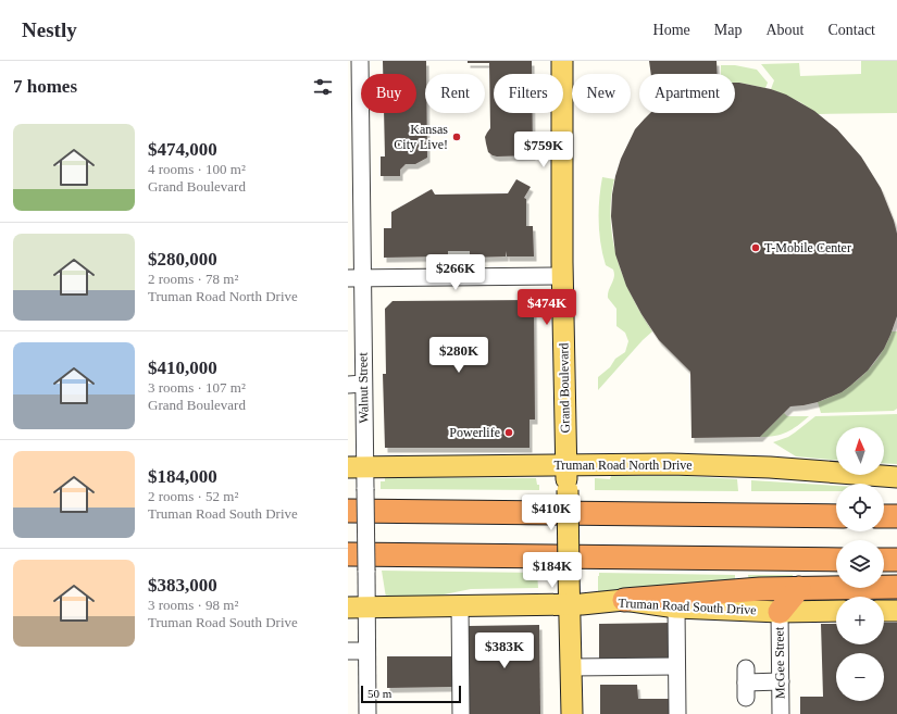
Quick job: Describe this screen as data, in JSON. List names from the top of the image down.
{
  "streets": {
    "main road": ["Grand Boulevard", "Truman Road North Drive", "Truman Road South Drive"],
    "street": ["Walnut Street", "McGee Street"]
  },
  "crossings": [
    ["Walnut Street", "Truman Road North Drive"],
    ["Walnut Street", "Truman Road South Drive"],
    ["Grand Boulevard", "Truman Road North Drive"],
    ["Grand Boulevard", "Truman Road South Drive"],
    ["Truman Road South Drive", "McGee Street"]
  ],
  "places": ["Kansas City Live!", "T-Mobile Center", "Powerlife"],
  "scale_bar": "50 m",
  "north": "top",
  "page": {
    "header": "Nestly",
    "nav": [
      "Home",
      "Map",
      "About",
      "Contact"
    ],
    "heading": "7 homes",
    "chip": [
      "Buy",
      "Rent",
      "Filters",
      "New",
      "Apartment"
    ],
    "list": [
      {
        "name": "$474,000",
        "note": "4 rooms · 100 m² · Grand Boulevard"
      },
      {
        "name": "$280,000",
        "note": "2 rooms · 78 m² · Truman Road North Drive"
      },
      {
        "name": "$410,000",
        "note": "3 rooms · 107 m² · Grand Boulevard"
      },
      {
        "name": "$184,000",
        "note": "2 rooms · 52 m² · Truman Road South Drive"
      },
      {
        "name": "$383,000",
        "note": "3 rooms · 98 m² · Truman Road South Drive"
      }
    ],
    "price": [
      "$759K",
      "$266K",
      "$474K",
      "$280K",
      "$410K",
      "$184K",
      "$383K"
    ],
    "map_buttons": ["+", "−"],
    "scale": "50 m"
  }
}
